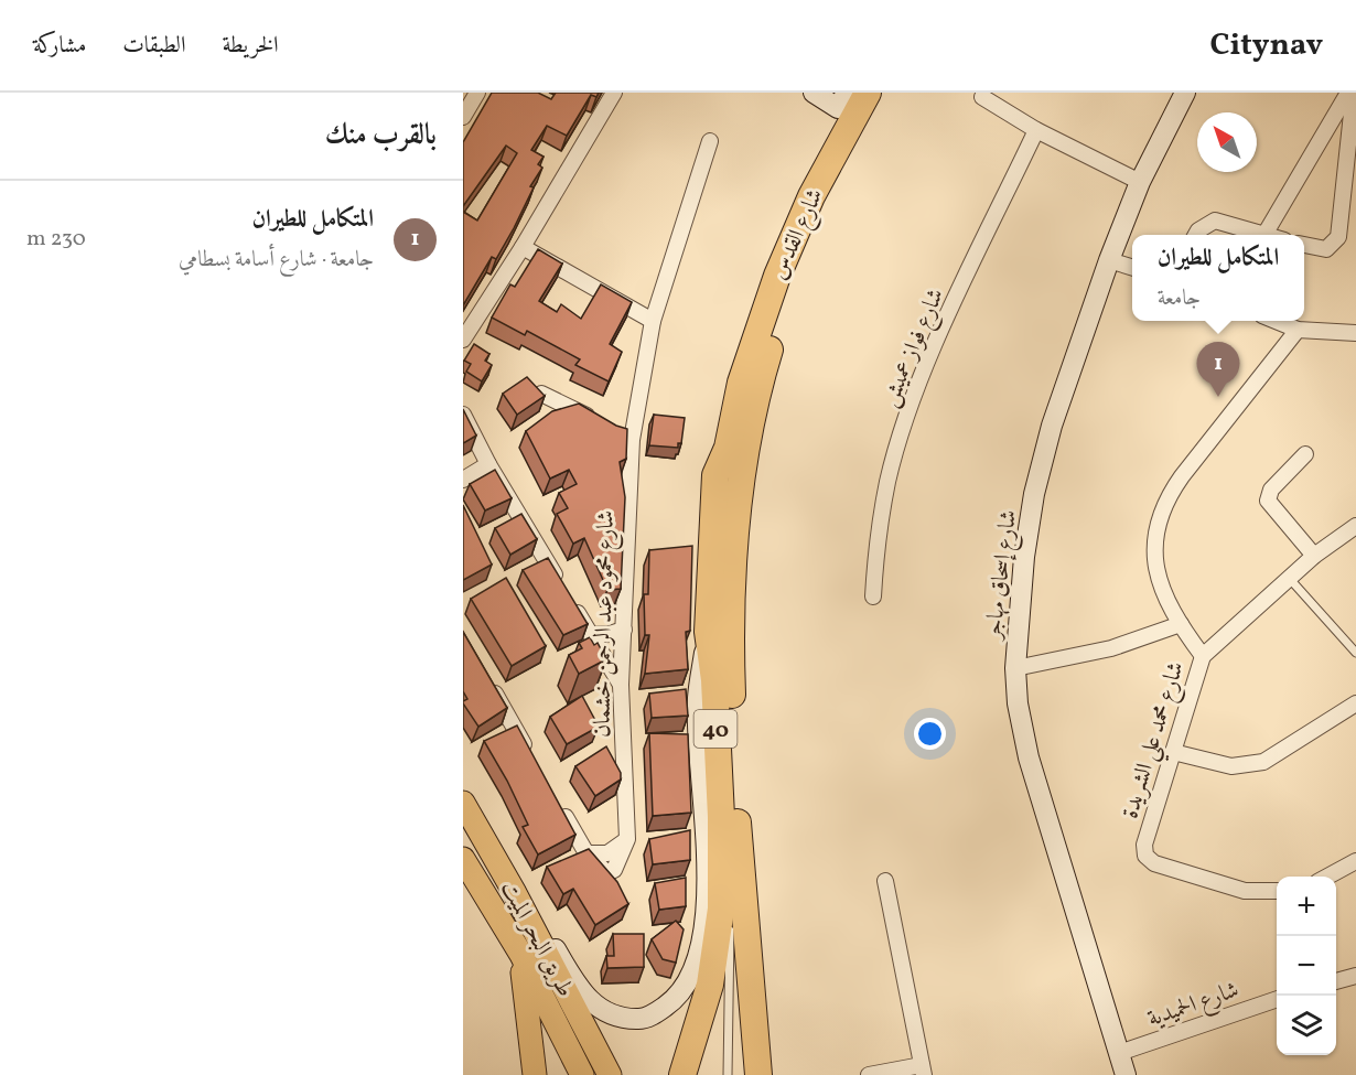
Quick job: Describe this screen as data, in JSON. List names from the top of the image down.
{
  "streets": {
    "highway": ["شارع القدس", "40"],
    "main road": ["طريق البحر الميت"],
    "street": [
      "شارع فواز عميش",
      "شارع إسحاق مهاجر",
      "شارع محمود عبد الرحمن خشمان",
      "شارع محمد علي الشريدة",
      "شارع الحميدية"
    ]
  },
  "crossings": [
    ["شارع القدس", "40"],
    ["شارع إسحاق مهاجر", "شارع الحميدية"]
  ],
  "north": "top left",
  "page": {
    "header": "Citynav",
    "nav": ["الخريطة", "الطبقات", "مشاركة"],
    "heading": "بالقرب منك",
    "list": [
      {
        "mark": "1",
        "name": "المتكامل للطيران",
        "note": "جامعة · شارع أسامة بسطامي",
        "value": "230 m"
      }
    ],
    "popup": ["المتكامل للطيران", "جامعة"],
    "pins": "1",
    "map_buttons": ["+", "−"]
  }
}
